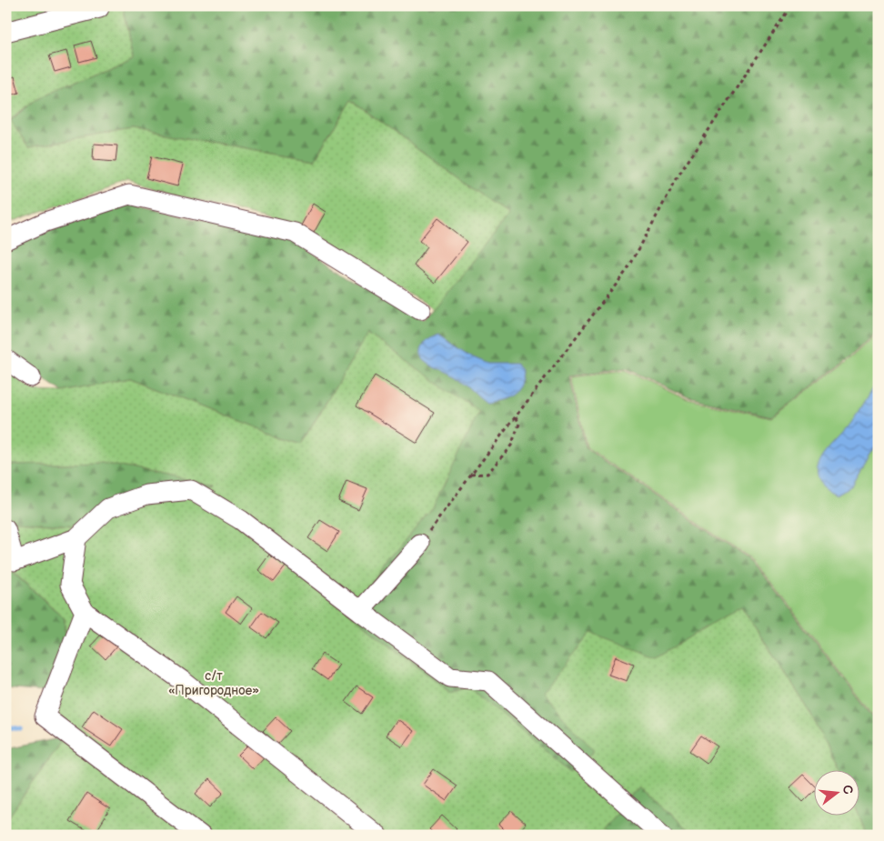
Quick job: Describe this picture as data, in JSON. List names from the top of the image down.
{
  "parks": ["с/т «Пригородное»"],
  "north": "right"
}
